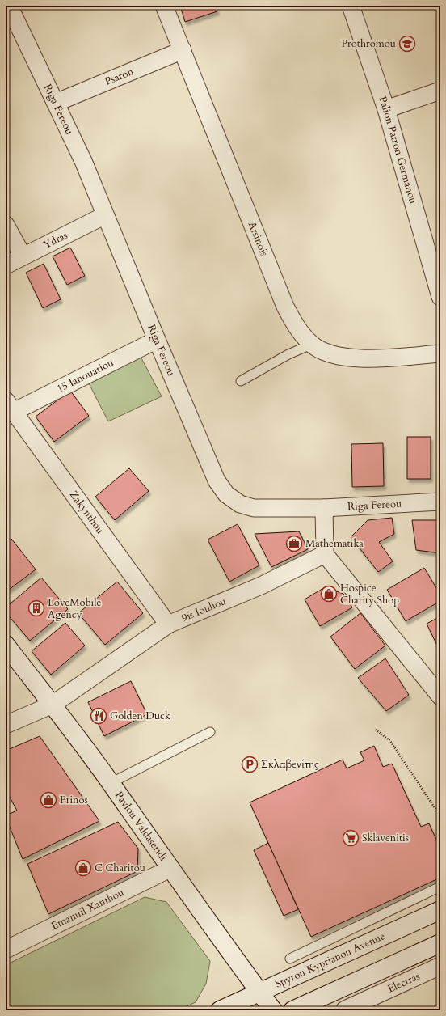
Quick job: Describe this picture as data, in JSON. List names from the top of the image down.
{
  "streets": {
    "street": [
      "Psaron",
      "Riga Fereou",
      "Palion Patron Germanou",
      "Arsinois",
      "Ydras",
      "15 Ianouariou",
      "Zakynthou",
      "9is Iouliou",
      "Pavlou Valdaseridi",
      "Emanuil Xanthou",
      "Spyrou Kyprianou Avenue",
      "Electras"
    ]
  },
  "crossings": [
    ["Psaron", "Riga Fereou"],
    ["Psaron", "Arsinois"],
    ["Riga Fereou", "Ydras"],
    ["Riga Fereou", "15 Ianouariou"],
    ["15 Ianouariou", "Zakynthou"],
    ["Zakynthou", "9is Iouliou"],
    ["9is Iouliou", "Pavlou Valdaseridi"],
    ["Pavlou Valdaseridi", "Emanuil Xanthou"],
    ["Pavlou Valdaseridi", "Spyrou Kyprianou Avenue"]
  ],
  "places": {
    "school or university": ["Prothromou"],
    "office": ["Mathematika"],
    "shop": ["Hospice Charity Shop", "Prinos", "C Charitou"],
    "building": ["LoveMobile Agency"],
    "restaurant": ["Golden Duck"],
    "parking": ["Σκλαβενίτης"],
    "supermarket": ["Sklavenitis"]
  }
}
